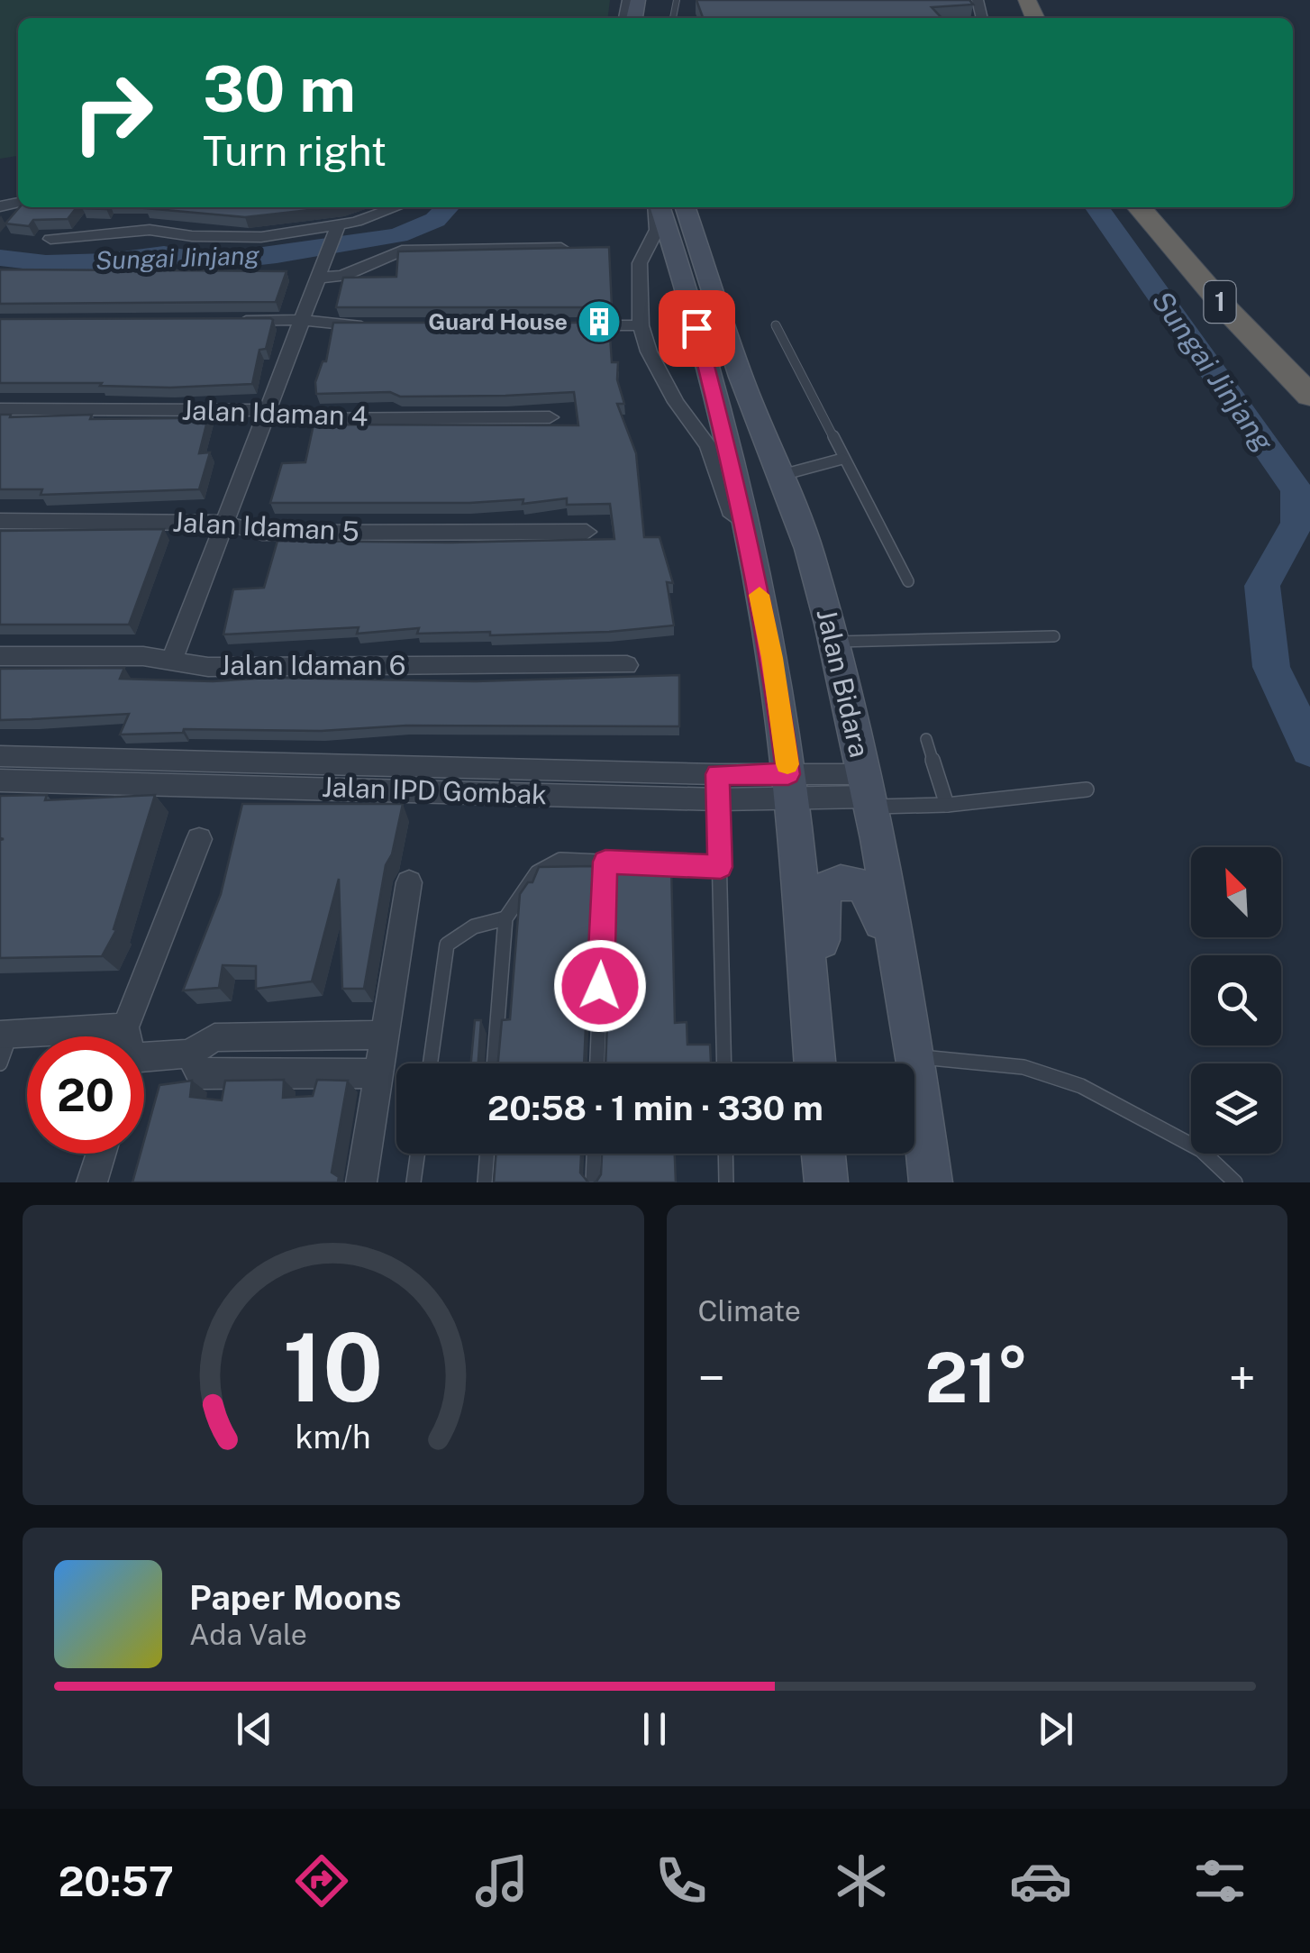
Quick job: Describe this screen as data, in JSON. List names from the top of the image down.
{
  "streets": {
    "highway": ["1"],
    "main road": ["Jalan Bidara"],
    "street": [
      "Jalan Idaman 4",
      "Jalan Idaman 5",
      "Jalan Idaman 6",
      "Jalan IPD Gombak"
    ]
  },
  "crossings": [
    ["Jalan Bidara", "Jalan IPD Gombak"]
  ],
  "water": ["Sungai Jinjang"],
  "places": {
    "building": ["Guard House"]
  },
  "north": "top left",
  "page": {
    "turn": ["30 m", "Turn right"],
    "limit": "20",
    "trip": "20:58 · 1 min · 330 m",
    "tile": "Climate",
    "heat": ["−", "21°", "+"],
    "song": ["Paper Moons", "Ada Vale"],
    "tabs": "20:57",
    "gauge": ["10", "km/h"]
  }
}
